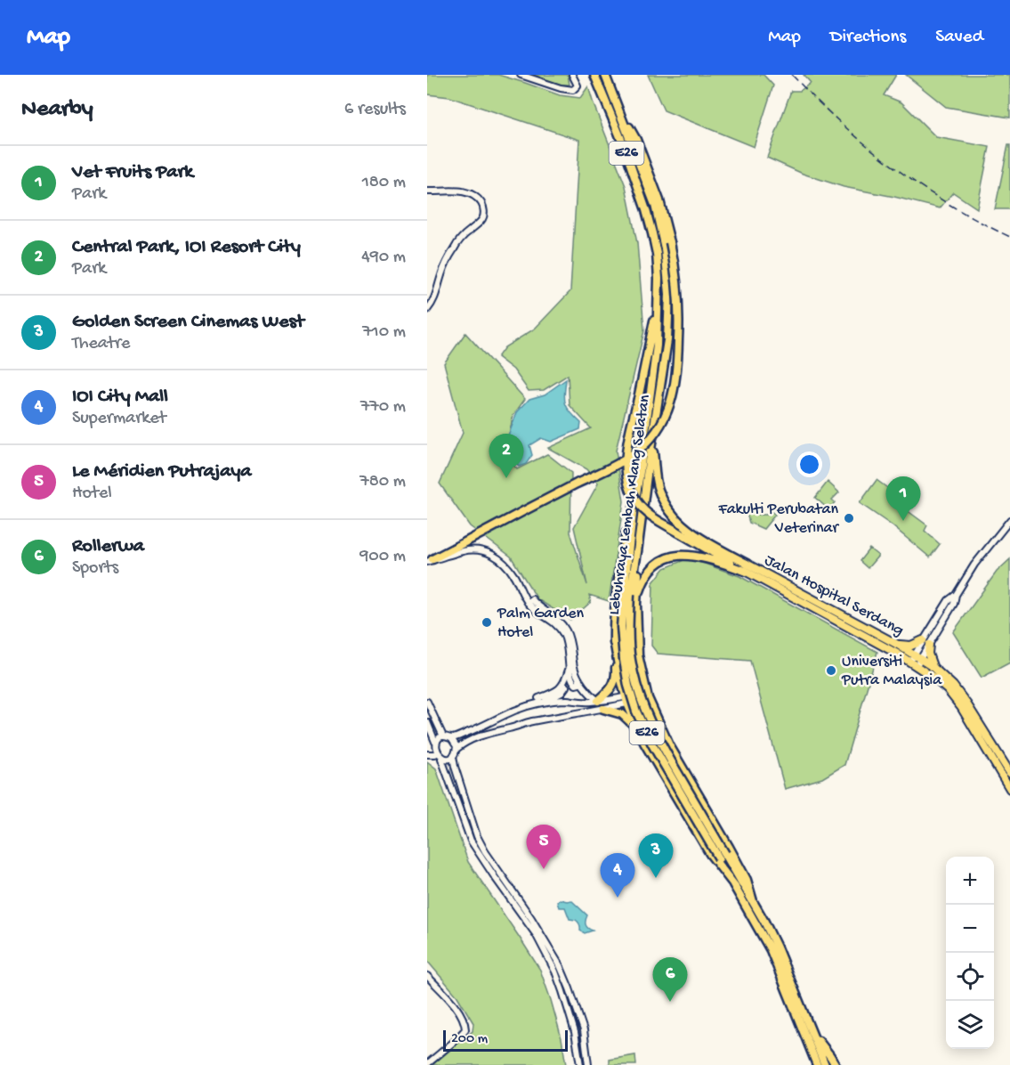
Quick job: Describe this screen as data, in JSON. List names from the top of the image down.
{
  "streets": {
    "highway": ["E26", "Lebuhraya Lembah Klang Selatan"],
    "main road": ["Jalan Hospital Serdang"]
  },
  "places": ["Fakulti Perubatan Veterinar", "Palm Garden Hotel", "Universiti Putra Malaysia"],
  "scale_bar": "200 m",
  "page": {
    "header": "Map",
    "nav": ["Map", "Directions", "Saved"],
    "heading": ["Nearby", "6 results"],
    "list": [
      {
        "mark": "1",
        "name": "Vet Fruits Park",
        "note": "Park",
        "value": "180 m"
      },
      {
        "mark": "2",
        "name": "Central Park, IOI Resort City",
        "note": "Park",
        "value": "490 m"
      },
      {
        "mark": "3",
        "name": "Golden Screen Cinemas West",
        "note": "Theatre",
        "value": "710 m"
      },
      {
        "mark": "4",
        "name": "IOI City Mall",
        "note": "Supermarket",
        "value": "770 m"
      },
      {
        "mark": "5",
        "name": "Le Méridien Putrajaya",
        "note": "Hotel",
        "value": "780 m"
      },
      {
        "mark": "6",
        "name": "Rollerwa",
        "note": "Sports",
        "value": "900 m"
      }
    ],
    "pins": [
      "2",
      "1",
      "5",
      "3",
      "4",
      "6"
    ],
    "map_buttons": ["+", "−"],
    "scale": "200 m"
  }
}
